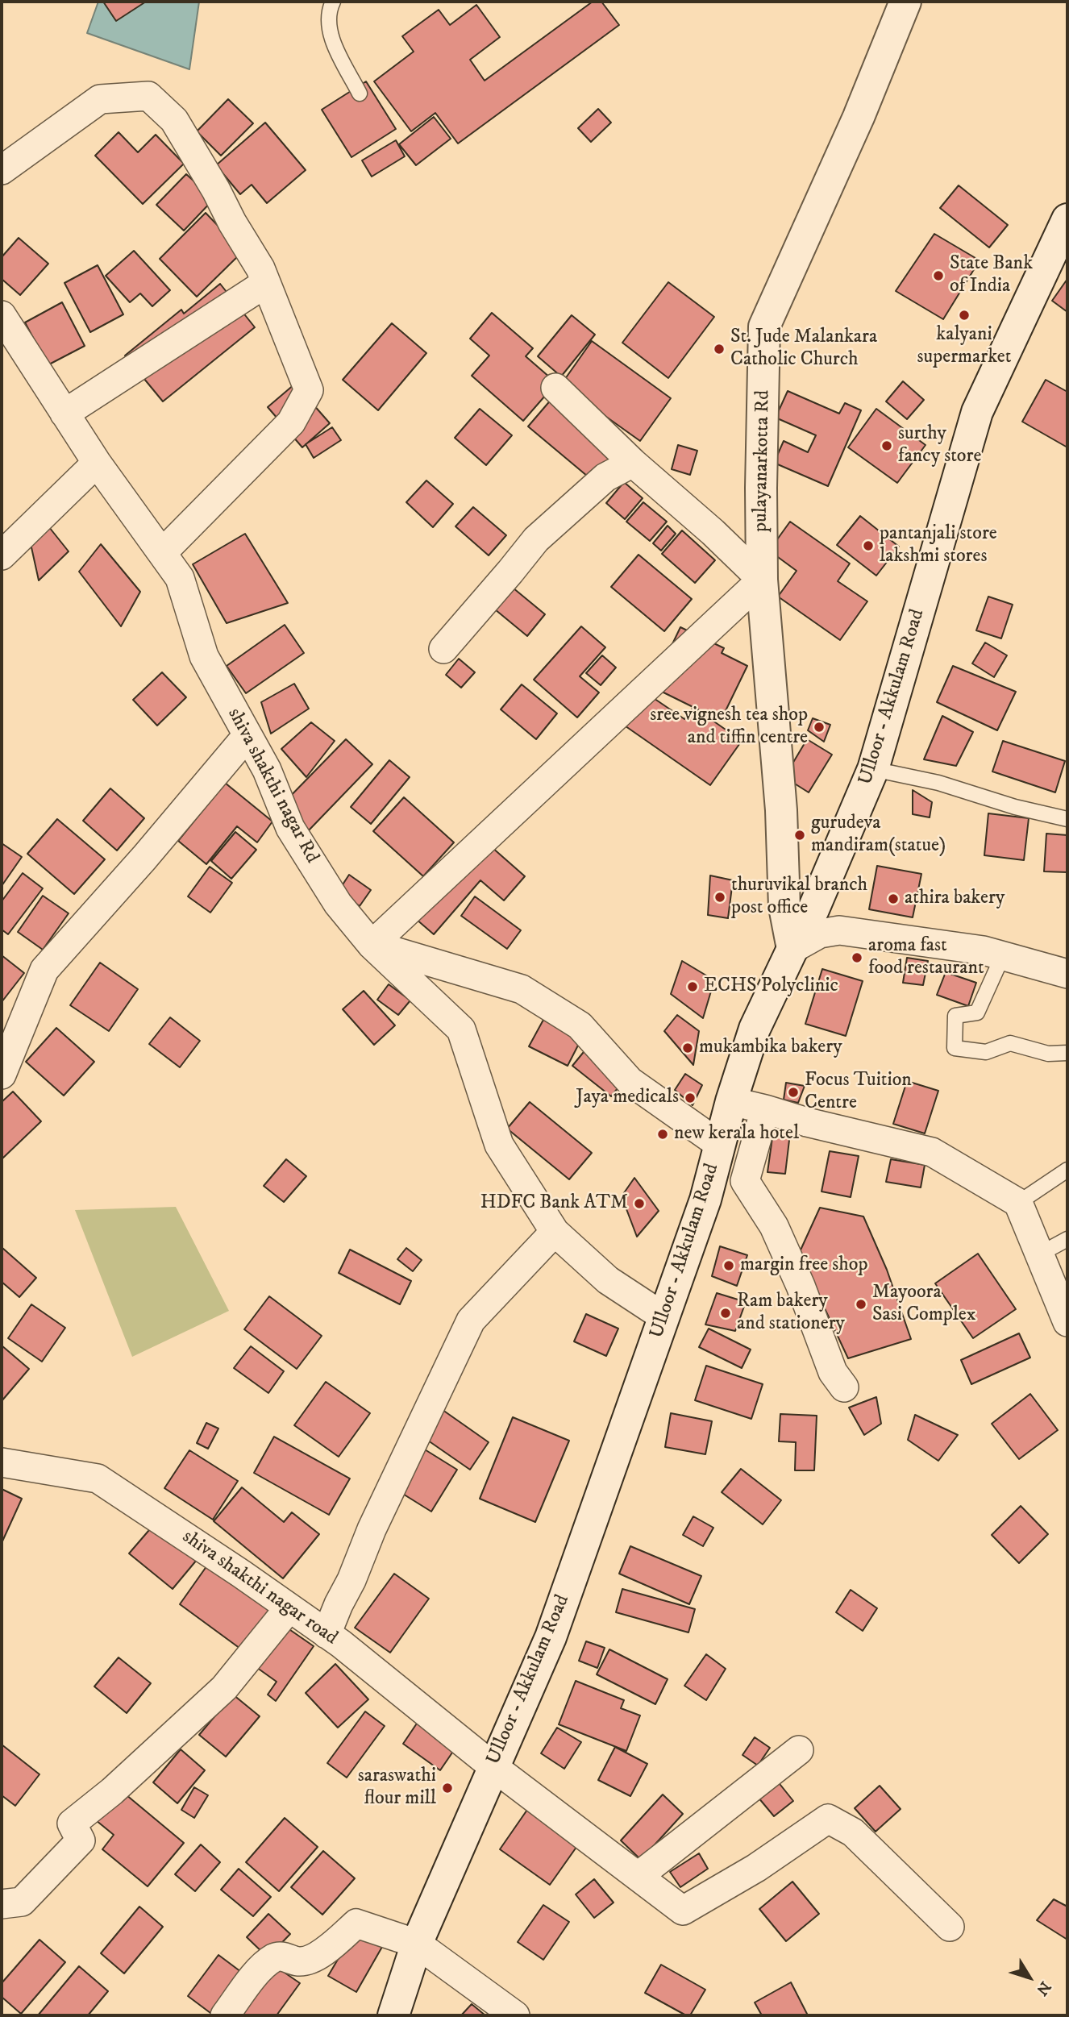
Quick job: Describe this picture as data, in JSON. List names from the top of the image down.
{
  "streets": {
    "main road": ["pulayanarkotta Rd", "Ulloor - Akkulam Road"],
    "street": ["shiva shakthi nagar Rd", "shiva shakthi nagar road"]
  },
  "crossings": [
    ["pulayanarkotta Rd", "Ulloor - Akkulam Road"],
    ["Ulloor - Akkulam Road", "shiva shakthi nagar Rd"],
    ["Ulloor - Akkulam Road", "shiva shakthi nagar road"]
  ],
  "places": [
    "State Bank of India",
    "kalyani supermarket",
    "St. Jude Malankara Catholic Church",
    "surthy fancy store",
    "pantanjali store lakshmi stores",
    "sree vignesh tea shop and tiffin centre",
    "gurudeva mandiram(statue)",
    "thuruvikal branch post office",
    "athira bakery",
    "aroma fast food restaurant",
    "ECHS Polyclinic",
    "mukambika bakery",
    "Focus Tuition Centre",
    "Jaya medicals",
    "new kerala hotel",
    "HDFC Bank ATM",
    "margin free shop",
    "Mayoora Sasi Complex",
    "Ram bakery and stationery",
    "saraswathi flour mill"
  ],
  "north": "bottom right"
}
